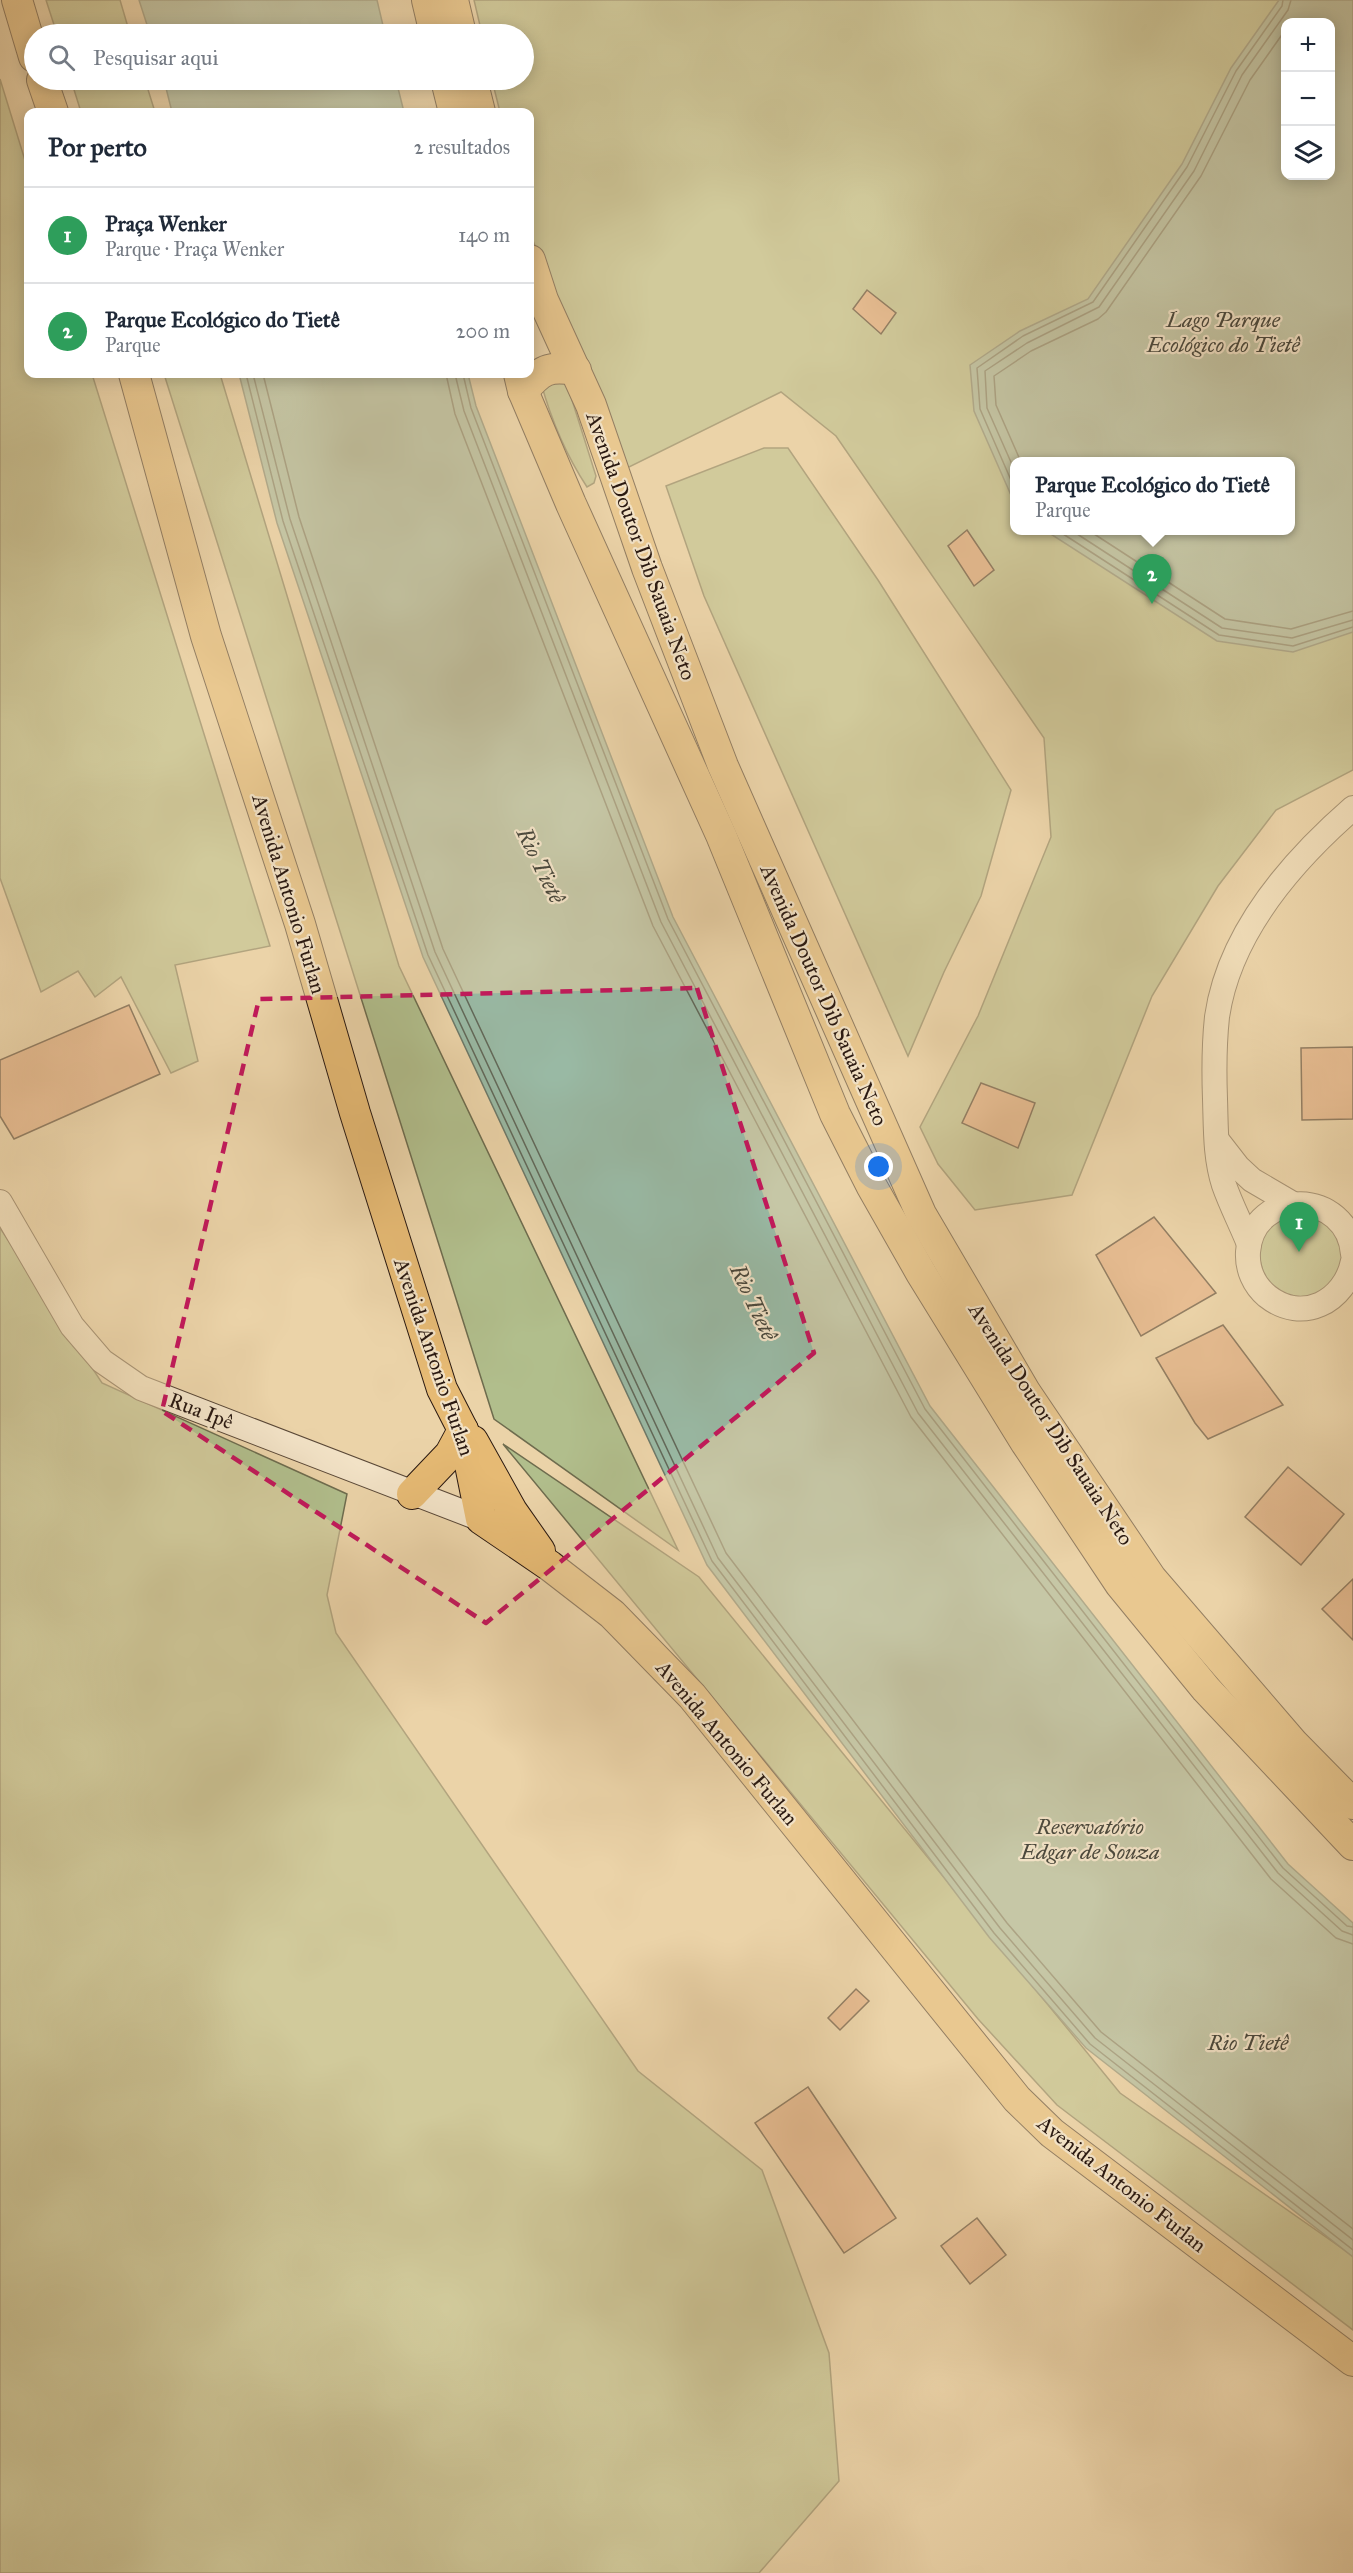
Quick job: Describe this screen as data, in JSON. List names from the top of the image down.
{
  "streets": {
    "main road": ["Avenida Doutor Dib Sauaia Neto", "Avenida Antonio Furlan"],
    "street": ["Rua Ipê"]
  },
  "crossings": [
    ["Avenida Antonio Furlan", "Rua Ipê"]
  ],
  "water": ["Lago Parque Ecológico do Tietê", "Rio Tietê", "Reservatório Edgar de Souza"],
  "page": {
    "map_buttons": ["+", "−"],
    "search": "Pesquisar aqui",
    "heading": ["Por perto", "2 resultados"],
    "list": [
      {
        "mark": "1",
        "name": "Praça Wenker",
        "note": "Parque · Praça Wenker",
        "value": "140 m"
      },
      {
        "mark": "2",
        "name": "Parque Ecológico do Tietê",
        "note": "Parque",
        "value": "200 m"
      }
    ],
    "popup": ["Parque Ecológico do Tietê", "Parque"],
    "pins": ["2", "1"]
  }
}
